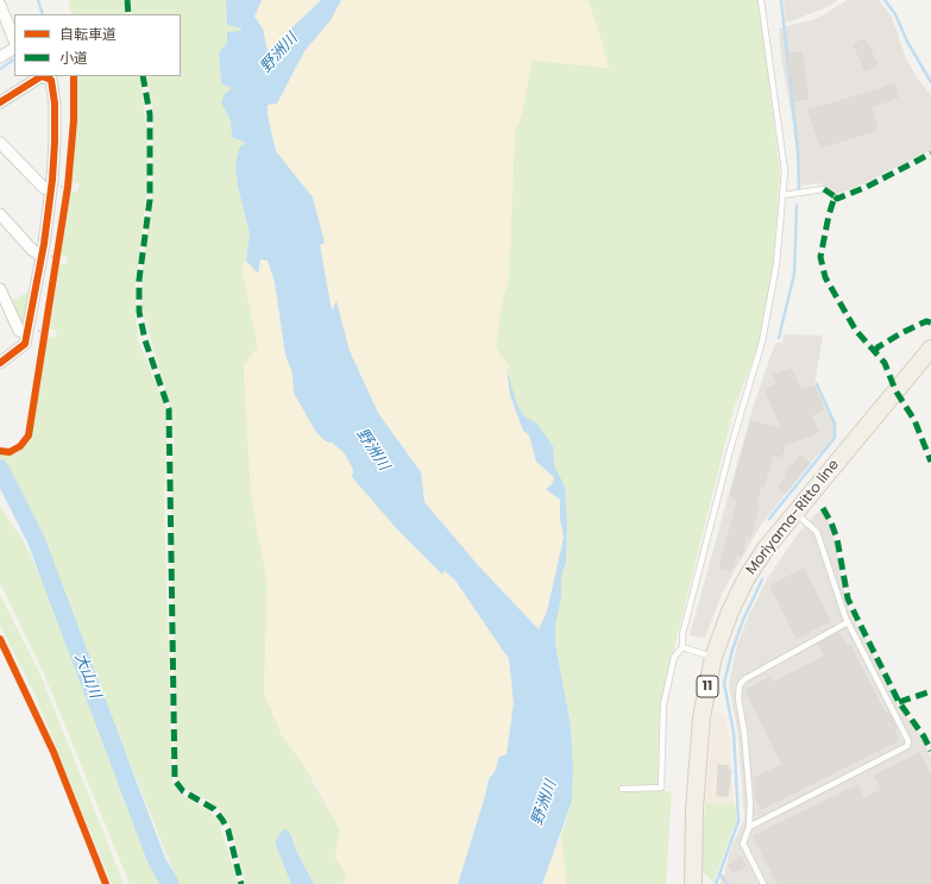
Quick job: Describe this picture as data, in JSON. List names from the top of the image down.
{
  "streets": {
    "main road": ["Moriyama-Ritto line", "11"]
  },
  "water": ["野洲川", "大山川"],
  "legend": ["自転車道", "小道"]
}
